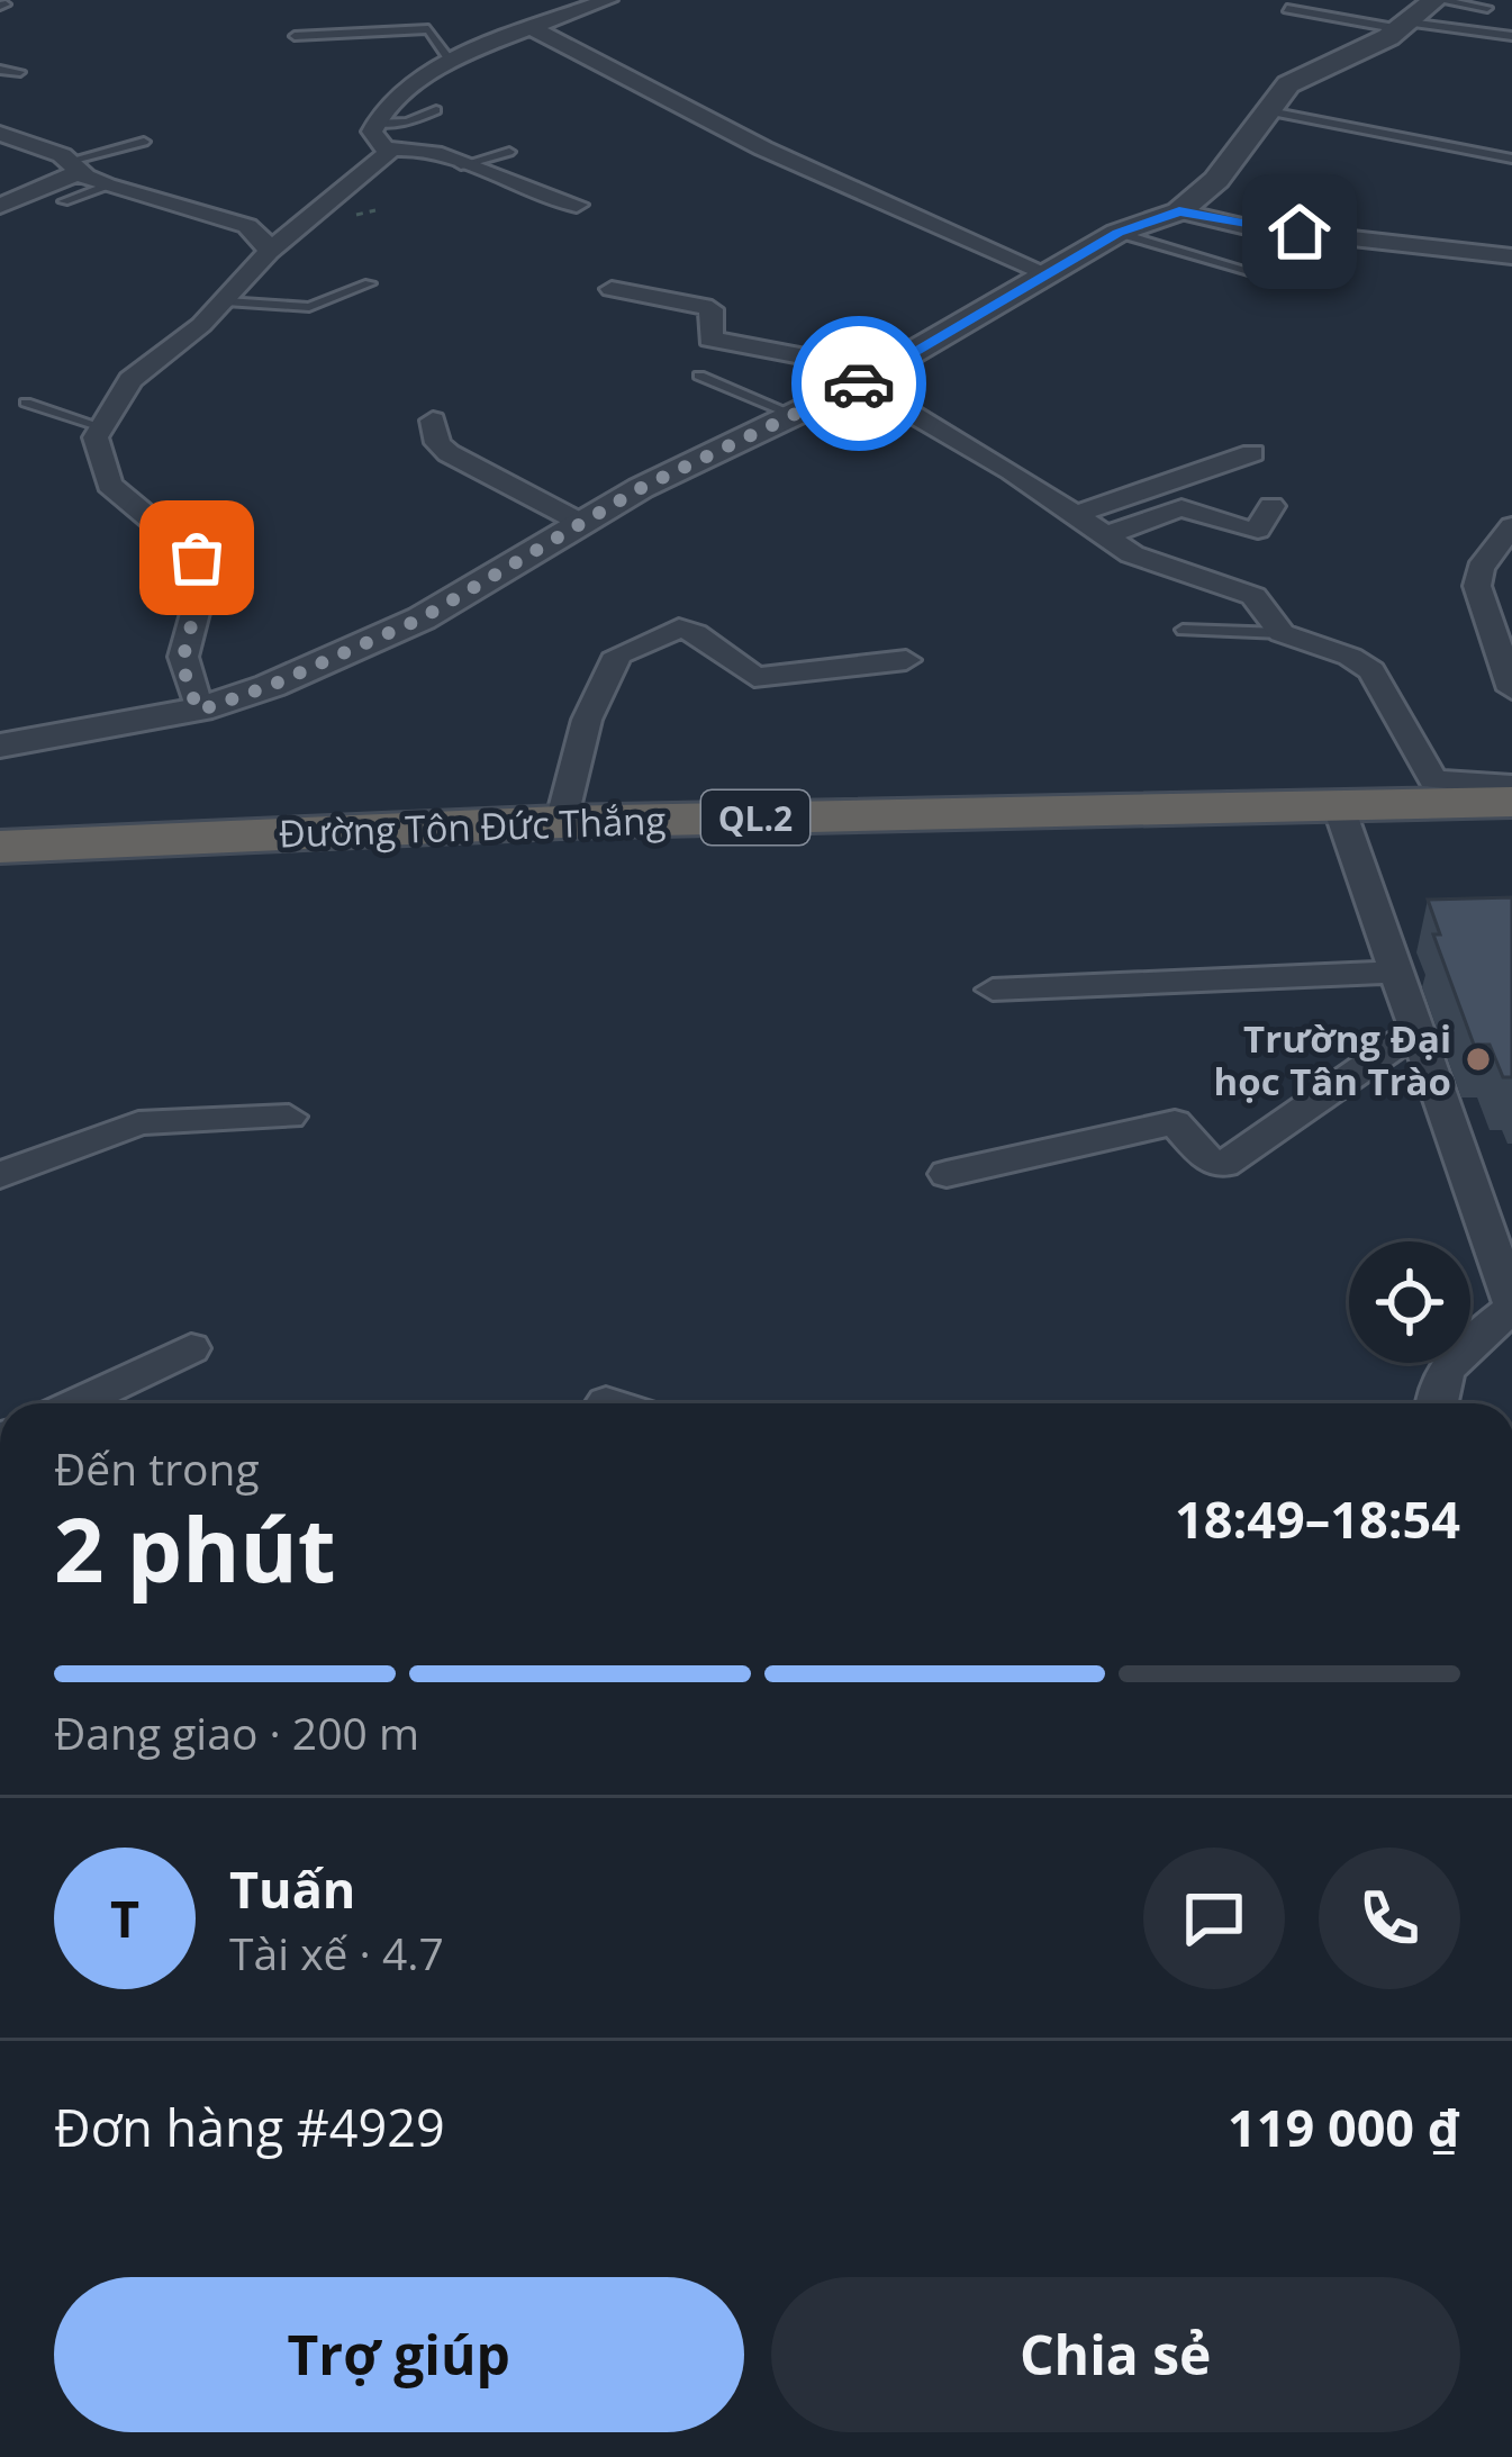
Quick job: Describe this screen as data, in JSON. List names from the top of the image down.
{
  "streets": {
    "highway": ["QL.2", "Đường Tôn Đức Thắng"]
  },
  "places": ["Trường Đại học Tân Trào"],
  "page": {
    "heading": ["2 phút", "Đến trong", "18:49–18:54"],
    "panel": [
      "Tuấn",
      "Tài xế · 4.7",
      "Đơn hàng #4929",
      "119 000 ₫"
    ],
    "bar": "Đang giao · 200 m",
    "round": "T",
    "buttons": ["Trợ giúp", "Chia sẻ"]
  }
}
